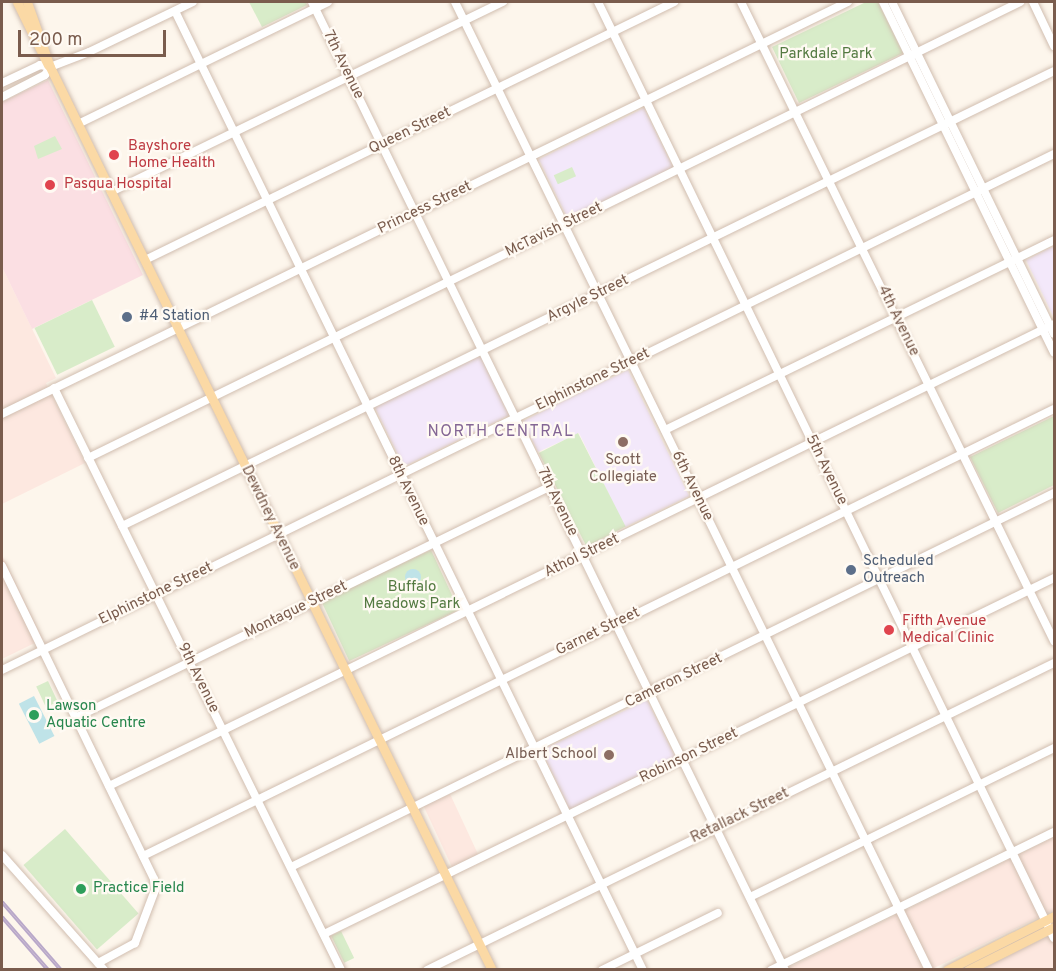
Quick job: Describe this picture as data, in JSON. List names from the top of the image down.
{
  "streets": {
    "main road": ["Dewdney Avenue"],
    "street": [
      "7th Avenue",
      "Queen Street",
      "Princess Street",
      "McTavish Street",
      "Argyle Street",
      "4th Avenue",
      "Elphinstone Street",
      "5th Avenue",
      "6th Avenue",
      "8th Avenue",
      "Athol Street",
      "Montague Street",
      "Garnet Street",
      "9th Avenue",
      "Cameron Street",
      "Robinson Street",
      "Retallack Street"
    ]
  },
  "crossings": [
    ["7th Avenue", "Queen Street"],
    ["7th Avenue", "Princess Street"],
    ["7th Avenue", "McTavish Street"],
    ["7th Avenue", "Argyle Street"],
    ["7th Avenue", "Elphinstone Street"],
    ["7th Avenue", "Athol Street"],
    ["7th Avenue", "Montague Street"],
    ["7th Avenue", "Garnet Street"],
    ["7th Avenue", "Cameron Street"],
    ["7th Avenue", "Robinson Street"],
    ["7th Avenue", "Retallack Street"],
    ["Queen Street", "5th Avenue"],
    ["Queen Street", "6th Avenue"],
    ["Queen Street", "8th Avenue"],
    ["Queen Street", "Dewdney Avenue"],
    ["Princess Street", "4th Avenue"],
    ["Princess Street", "5th Avenue"],
    ["Princess Street", "6th Avenue"],
    ["Princess Street", "8th Avenue"],
    ["Princess Street", "Dewdney Avenue"],
    ["Princess Street", "9th Avenue"],
    ["McTavish Street", "4th Avenue"],
    ["McTavish Street", "5th Avenue"],
    ["McTavish Street", "6th Avenue"],
    ["McTavish Street", "8th Avenue"],
    ["McTavish Street", "Dewdney Avenue"],
    ["McTavish Street", "9th Avenue"],
    ["Argyle Street", "4th Avenue"],
    ["Argyle Street", "5th Avenue"],
    ["Argyle Street", "6th Avenue"],
    ["Argyle Street", "8th Avenue"],
    ["Argyle Street", "Dewdney Avenue"],
    ["Argyle Street", "9th Avenue"],
    ["4th Avenue", "Elphinstone Street"],
    ["4th Avenue", "Athol Street"],
    ["4th Avenue", "Garnet Street"],
    ["4th Avenue", "Cameron Street"],
    ["4th Avenue", "Robinson Street"],
    ["Elphinstone Street", "5th Avenue"],
    ["Elphinstone Street", "6th Avenue"],
    ["Elphinstone Street", "8th Avenue"],
    ["Elphinstone Street", "Dewdney Avenue"],
    ["Elphinstone Street", "9th Avenue"],
    ["5th Avenue", "Athol Street"],
    ["5th Avenue", "Garnet Street"],
    ["5th Avenue", "Cameron Street"],
    ["5th Avenue", "Robinson Street"],
    ["5th Avenue", "Retallack Street"],
    ["6th Avenue", "Athol Street"],
    ["6th Avenue", "Garnet Street"],
    ["6th Avenue", "Cameron Street"],
    ["6th Avenue", "Robinson Street"],
    ["6th Avenue", "Retallack Street"],
    ["8th Avenue", "Athol Street"],
    ["8th Avenue", "Montague Street"],
    ["8th Avenue", "Garnet Street"],
    ["8th Avenue", "Cameron Street"],
    ["8th Avenue", "Robinson Street"],
    ["8th Avenue", "Retallack Street"],
    ["Dewdney Avenue", "Athol Street"],
    ["Dewdney Avenue", "Montague Street"],
    ["Dewdney Avenue", "Garnet Street"],
    ["Dewdney Avenue", "Cameron Street"],
    ["Dewdney Avenue", "Robinson Street"],
    ["Dewdney Avenue", "Retallack Street"],
    ["Athol Street", "9th Avenue"],
    ["Montague Street", "9th Avenue"],
    ["Garnet Street", "9th Avenue"],
    ["9th Avenue", "Cameron Street"],
    ["9th Avenue", "Robinson Street"]
  ],
  "districts": ["NORTH CENTRAL"],
  "parks": ["Parkdale Park", "Buffalo Meadows Park"],
  "places": [
    "Bayshore Home Health",
    "Pasqua Hospital",
    "#4 Station",
    "Scott Collegiate",
    "Scheduled Outreach",
    "Fifth Avenue Medical Clinic",
    "Lawson Aquatic Centre",
    "Albert School",
    "Practice Field"
  ],
  "scale_bar": "200 m"
}
